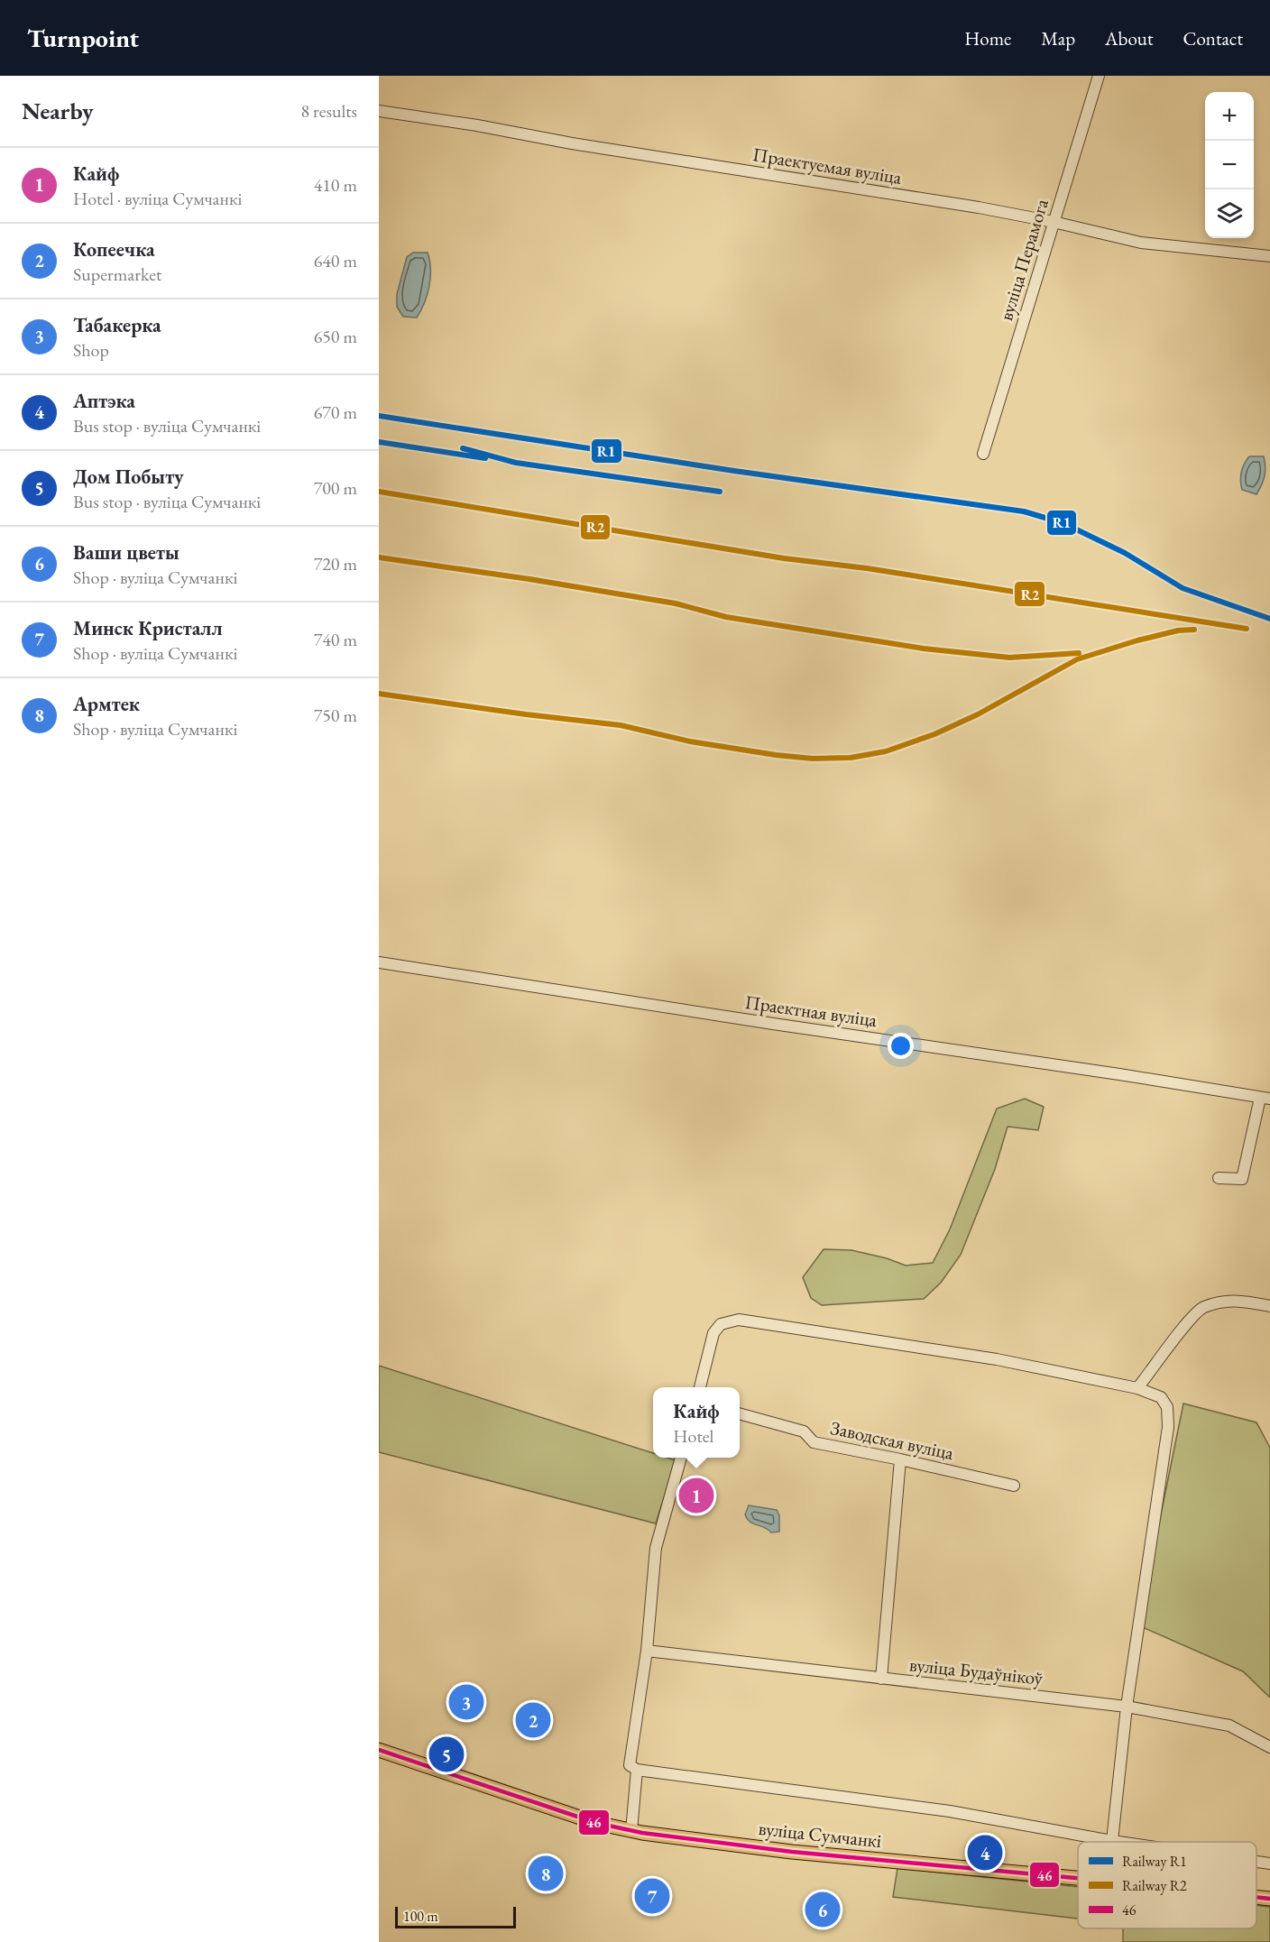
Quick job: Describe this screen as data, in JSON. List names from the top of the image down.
{
  "streets": {
    "main road": ["вуліца Сумчанкі"],
    "street": [
      "Праектуемая вуліца",
      "вуліца Перамога",
      "Праектная вуліца",
      "Заводская вуліца",
      "вуліца Будаўнікоў"
    ]
  },
  "crossings": [
    ["Праектуемая вуліца", "вуліца Перамога"]
  ],
  "lines": ["rail line R1", "rail line R2", "transit line 46"],
  "legend": ["Railway R1", "Railway R2", "46"],
  "scale_bar": "100 m",
  "page": {
    "header": "Turnpoint",
    "nav": [
      "Home",
      "Map",
      "About",
      "Contact"
    ],
    "heading": ["Nearby", "8 results"],
    "map_buttons": ["+", "−"],
    "list": [
      {
        "mark": "1",
        "name": "Кайф",
        "note": "Hotel · вуліца Сумчанкі",
        "value": "410 m"
      },
      {
        "mark": "2",
        "name": "Копеечка",
        "note": "Supermarket",
        "value": "640 m"
      },
      {
        "mark": "3",
        "name": "Табакерка",
        "note": "Shop",
        "value": "650 m"
      },
      {
        "mark": "4",
        "name": "Аптэка",
        "note": "Bus stop · вуліца Сумчанкі",
        "value": "670 m"
      },
      {
        "mark": "5",
        "name": "Дом Побыту",
        "note": "Bus stop · вуліца Сумчанкі",
        "value": "700 m"
      },
      {
        "mark": "6",
        "name": "Ваши цветы",
        "note": "Shop · вуліца Сумчанкі",
        "value": "720 m"
      },
      {
        "mark": "7",
        "name": "Минск Кристалл",
        "note": "Shop · вуліца Сумчанкі",
        "value": "740 m"
      },
      {
        "mark": "8",
        "name": "Армтек",
        "note": "Shop · вуліца Сумчанкі",
        "value": "750 m"
      }
    ],
    "popup": ["Кайф", "Hotel"],
    "pins": [
      "1",
      "3",
      "2",
      "5",
      "4",
      "8",
      "7",
      "6"
    ],
    "scale": "100 m"
  }
}
